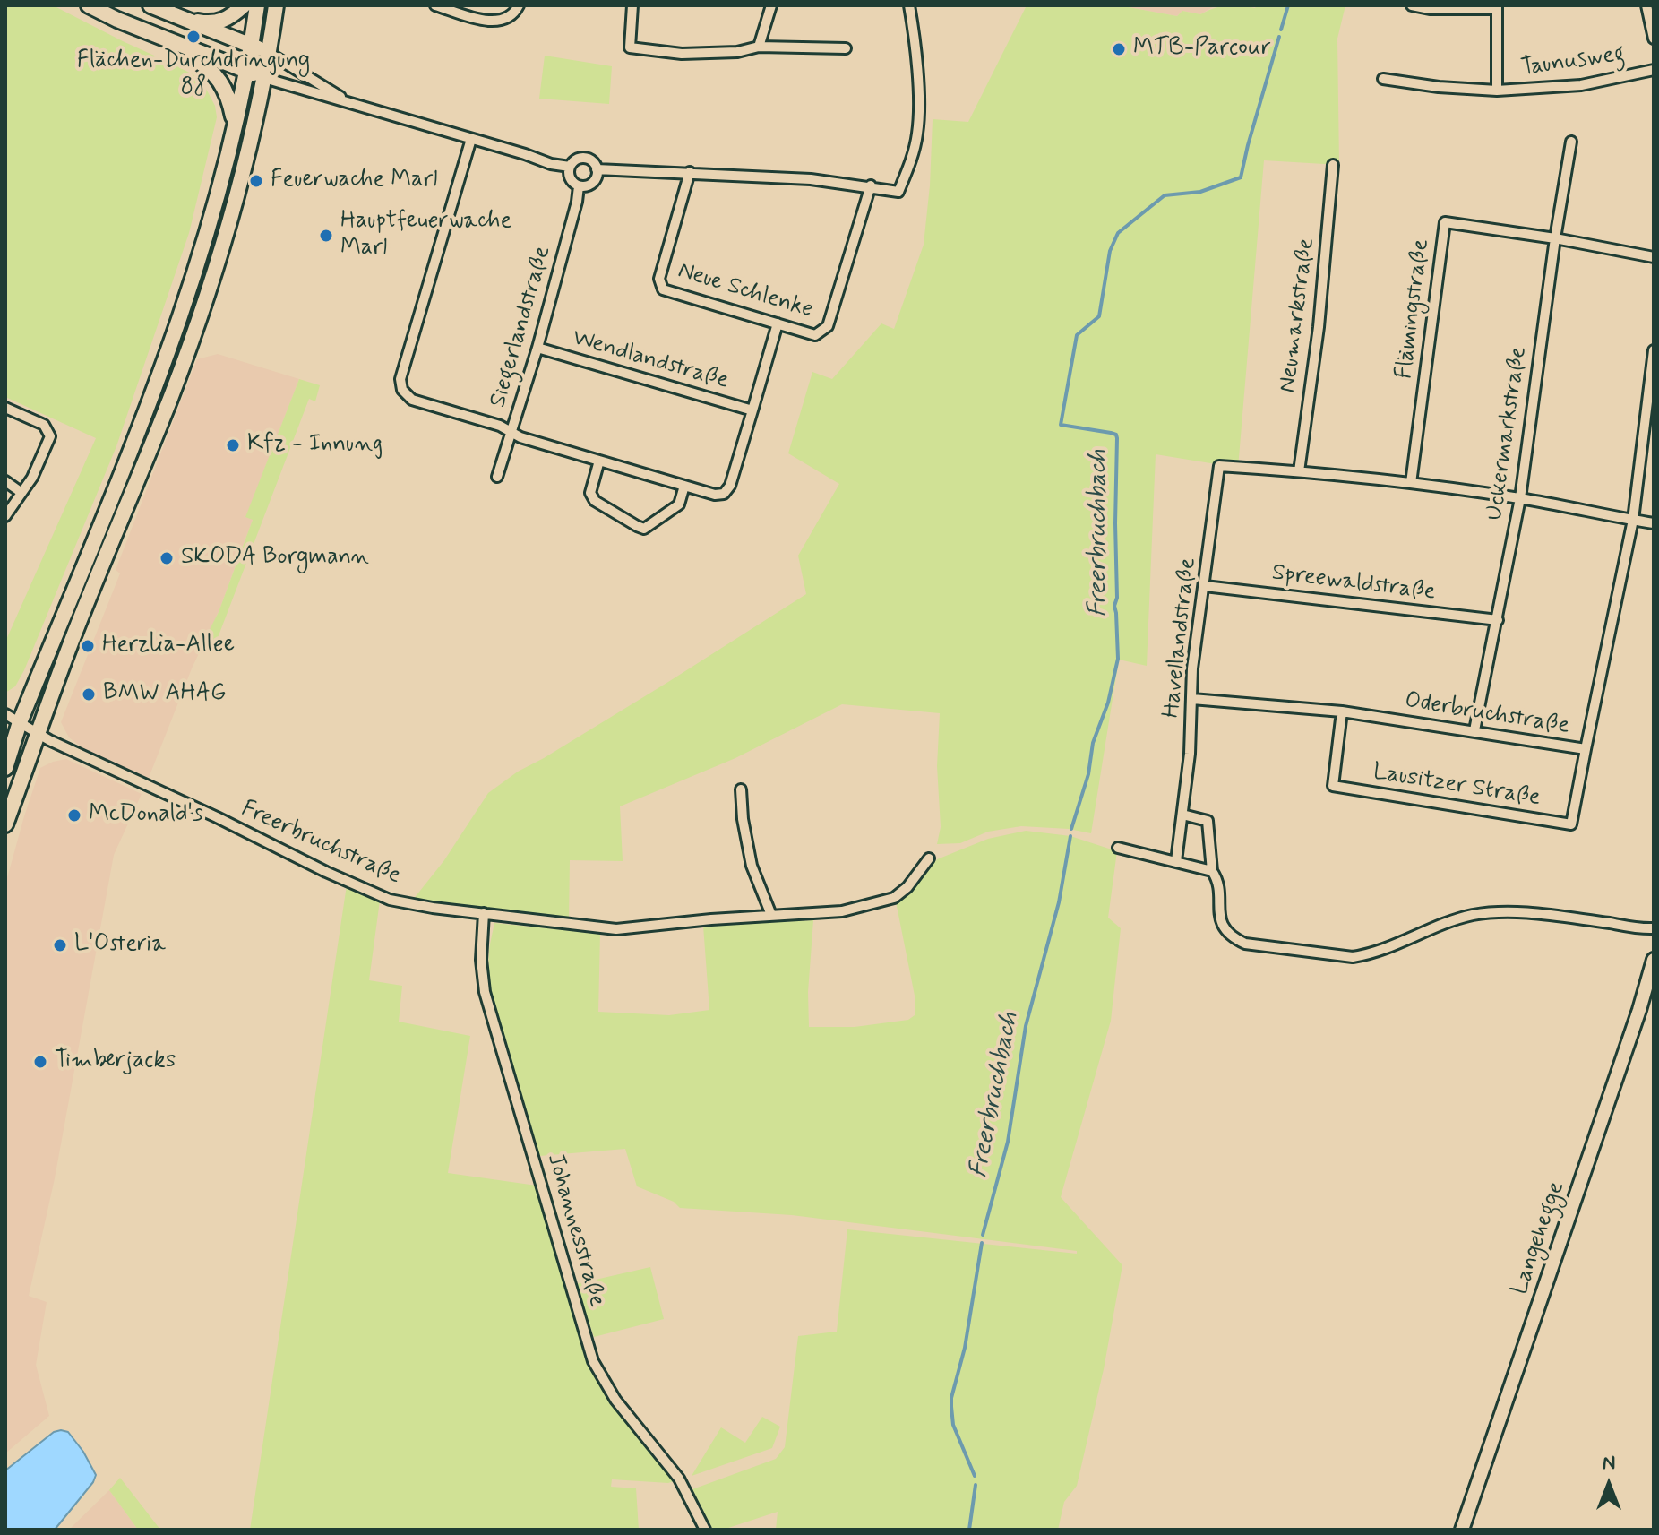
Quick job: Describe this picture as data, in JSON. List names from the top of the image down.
{
  "streets": {
    "street": [
      "Taunusweg",
      "Neue Schlenke",
      "Flämingstraße",
      "Neumarkstraße",
      "Siegerlandstraße",
      "Wendlandstraße",
      "Uckermarkstraße",
      "Spreewaldstraße",
      "Havellandstraße",
      "Oderbruchstraße",
      "Lausitzer Straße",
      "Freerbruchstraße",
      "Johannesstraße",
      "Langehegge"
    ]
  },
  "crossings": [
    ["Neue Schlenke", "Wendlandstraße"],
    ["Flämingstraße", "Uckermarkstraße"],
    ["Neumarkstraße", "Havellandstraße"],
    ["Siegerlandstraße", "Wendlandstraße"],
    ["Uckermarkstraße", "Spreewaldstraße"],
    ["Uckermarkstraße", "Oderbruchstraße"],
    ["Spreewaldstraße", "Havellandstraße"],
    ["Havellandstraße", "Oderbruchstraße"],
    ["Oderbruchstraße", "Lausitzer Straße"],
    ["Freerbruchstraße", "Johannesstraße"]
  ],
  "water": ["Freerbruchbach"],
  "places": [
    "Flächen-Durchdringung 88",
    "MTB-Parcour",
    "Feuerwache Marl",
    "Hauptfeuerwache Marl",
    "Kfz - Innung",
    "SKODA Borgmann",
    "Herzlia-Allee",
    "BMW AHAG",
    "McDonald's",
    "L'Osteria",
    "Timberjacks"
  ],
  "north": "top"
}
